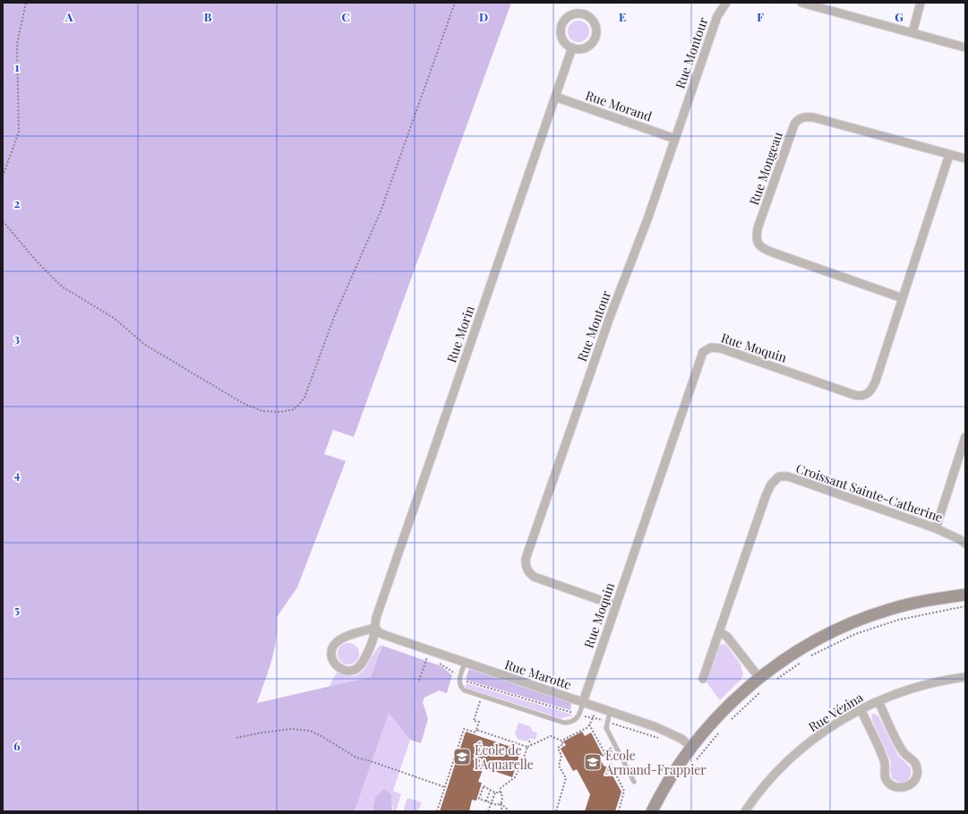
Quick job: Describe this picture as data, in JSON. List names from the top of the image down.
{
  "streets": {
    "street": [
      "Rue Montour",
      "Rue Morand",
      "Rue Mongeau",
      "Rue Morin",
      "Rue Moquin",
      "Croissant Sainte-Catherine",
      "Rue Marotte",
      "Rue Vézina"
    ]
  },
  "crossings": [
    ["Rue Montour", "Rue Morand"],
    ["Rue Montour", "Rue Moquin"],
    ["Rue Morand", "Rue Morin"],
    ["Rue Mongeau", "Rue Moquin"],
    ["Rue Morin", "Rue Marotte"],
    ["Rue Moquin", "Rue Marotte"]
  ],
  "places": {
    "school or university": ["École de l'Aquarelle", "École Armand-Frappier"]
  },
  "grid": {
    "columns": [
      "A",
      "B",
      "C",
      "D",
      "E",
      "F",
      "G"
    ],
    "rows": [
      "1",
      "2",
      "3",
      "4",
      "5",
      "6"
    ]
  }
}
